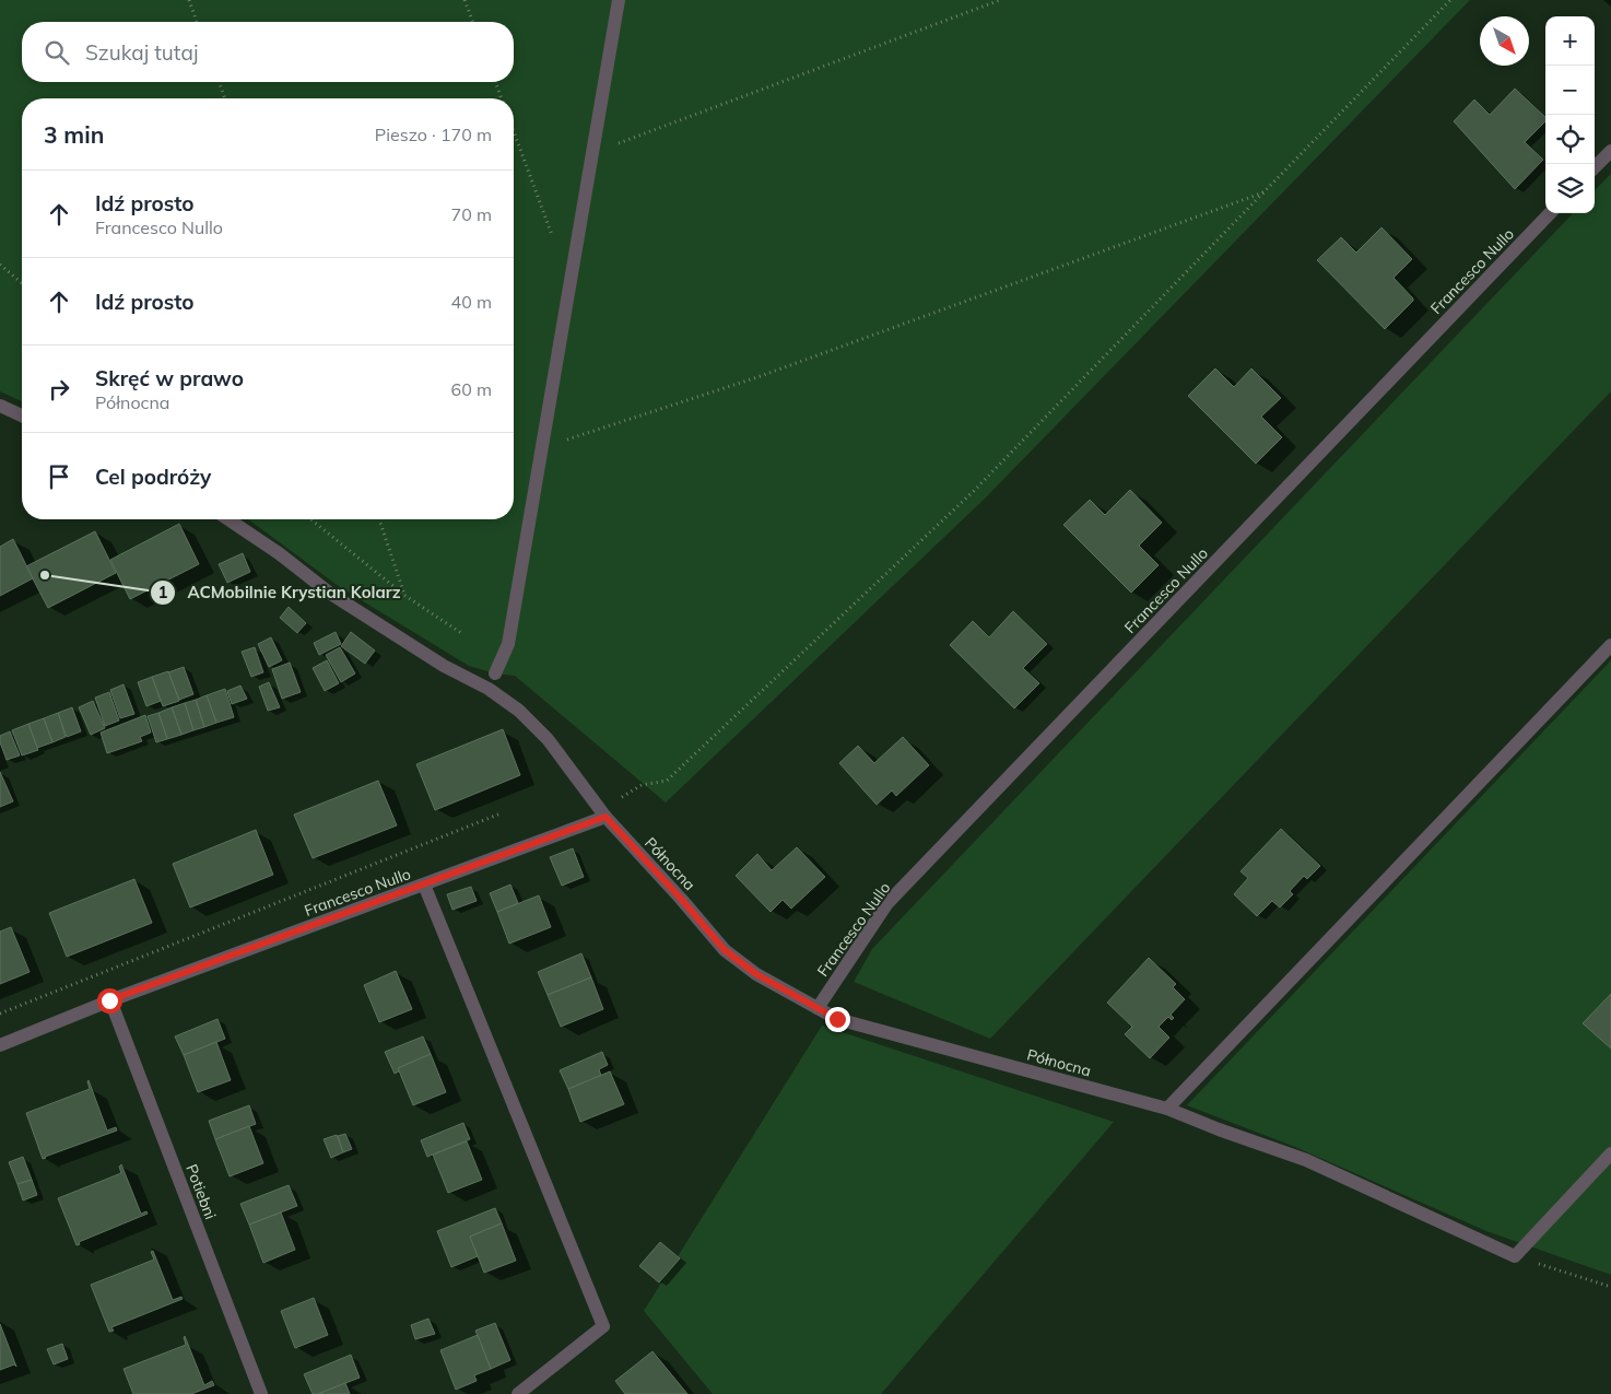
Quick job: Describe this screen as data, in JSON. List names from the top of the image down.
{
  "streets": {
    "street": ["Francesco Nullo", "Północna", "Potiebni"]
  },
  "crossings": [
    ["Francesco Nullo", "Północna"],
    ["Francesco Nullo", "Potiebni"]
  ],
  "places": ["ACMobilnie Krystian Kolarz"],
  "north": "bottom right",
  "page": {
    "map_buttons": ["+", "−"],
    "search": "Szukaj tutaj",
    "heading": ["3 min", "Pieszo · 170 m"],
    "list": [
      ["Idź prosto", "Francesco Nullo", "70 m"],
      ["Idź prosto", "40 m"],
      ["Skręć w prawo", "Północna", "60 m"],
      "Cel podróży"
    ]
  }
}
